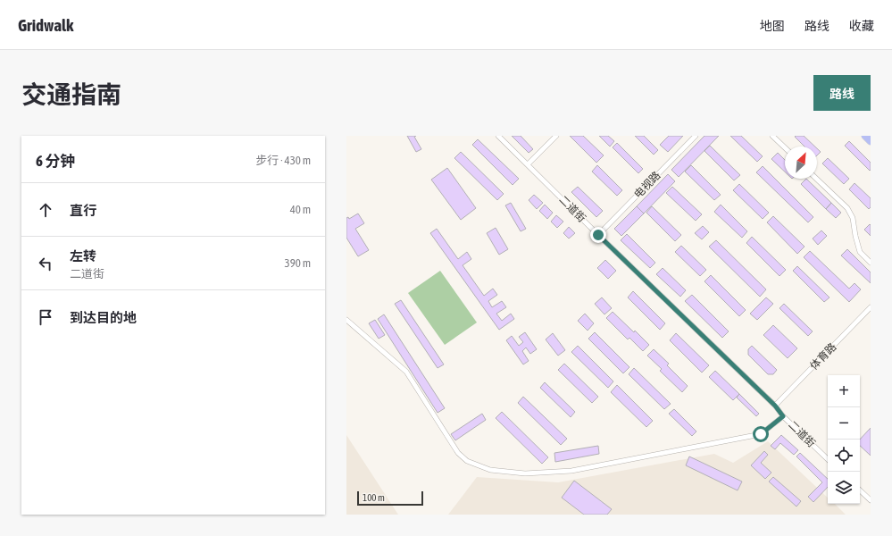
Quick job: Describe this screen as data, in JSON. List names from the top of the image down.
{
  "streets": {
    "street": ["电视路", "二道街", "体育路"]
  },
  "crossings": [
    ["电视路", "二道街"],
    ["二道街", "体育路"]
  ],
  "scale_bar": "100 m",
  "north": "top right",
  "page": {
    "header": "Gridwalk",
    "nav": ["地图", "路线", "收藏"],
    "title": "交通指南",
    "buttons": "路线",
    "heading": ["6 分钟", "步行 · 430 m"],
    "list": [
      ["直行", "40 m"],
      ["左转", "二道街", "390 m"],
      "到达目的地"
    ],
    "map_buttons": ["+", "−"],
    "scale": "100 m"
  }
}
